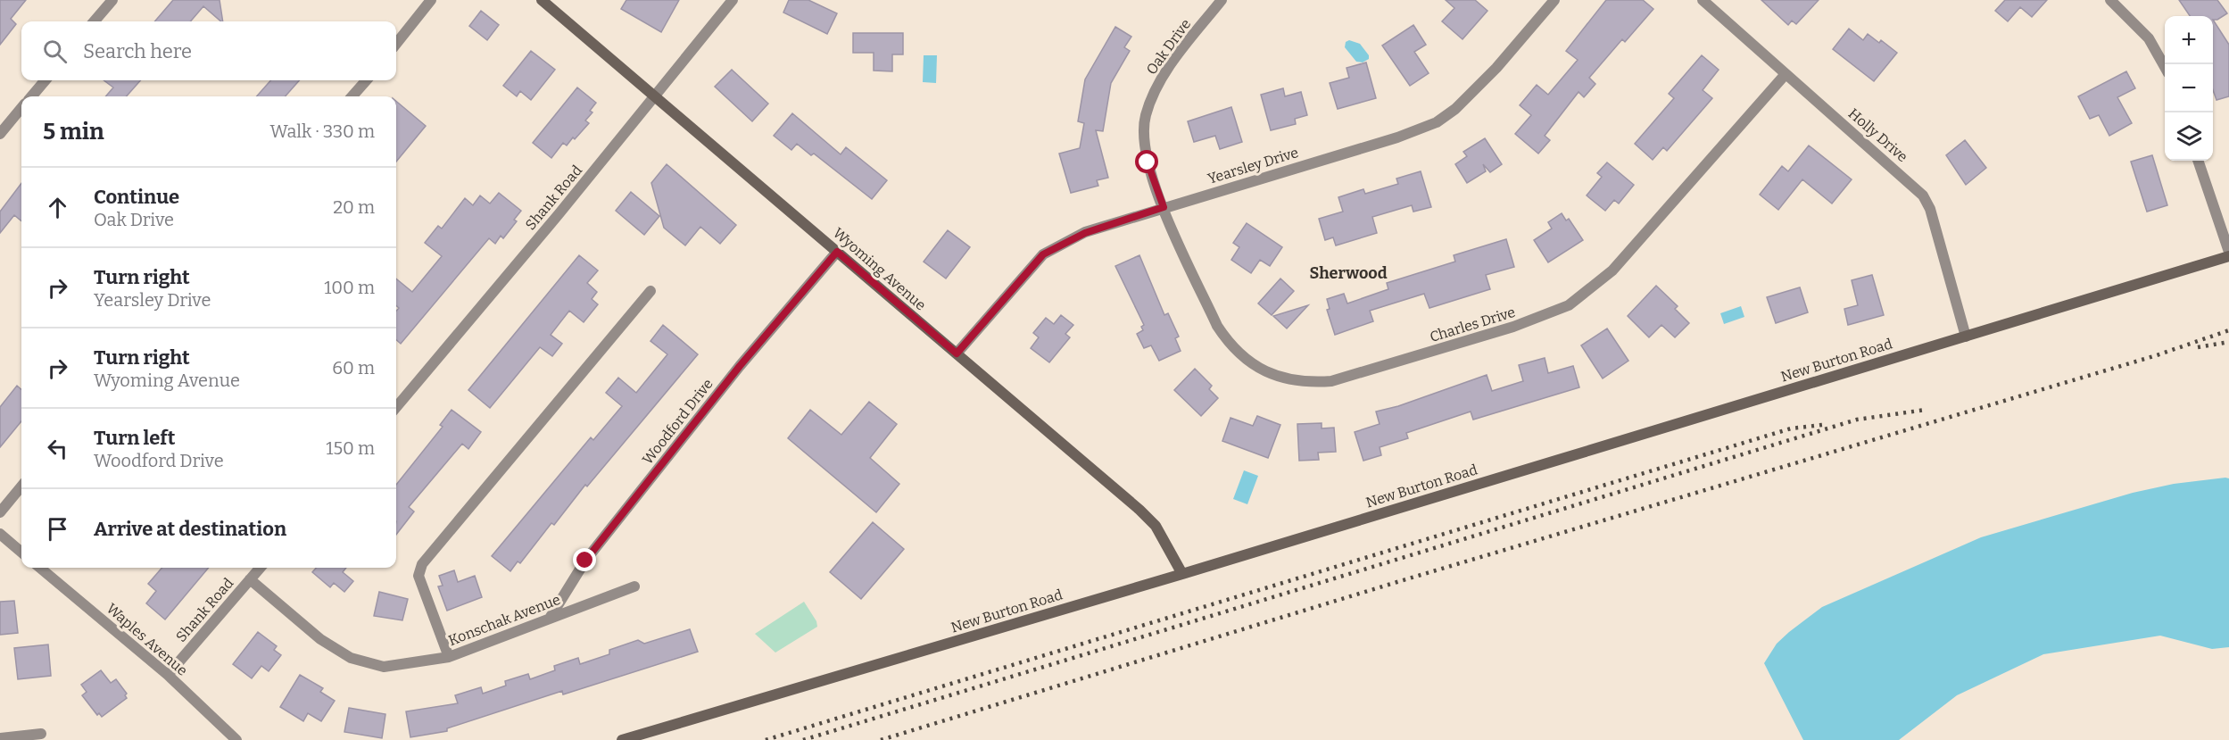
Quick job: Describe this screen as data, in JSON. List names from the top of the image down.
{
  "streets": {
    "street": [
      "Oak Drive",
      "Holly Drive",
      "Yearsley Drive",
      "Shank Road",
      "Wyoming Avenue",
      "Charles Drive",
      "New Burton Road",
      "Woodford Drive",
      "Konschak Avenue",
      "Waples Avenue"
    ]
  },
  "crossings": [
    ["Oak Drive", "Yearsley Drive"],
    ["Oak Drive", "Charles Drive"],
    ["Holly Drive", "Charles Drive"],
    ["Holly Drive", "New Burton Road"],
    ["Yearsley Drive", "Wyoming Avenue"],
    ["Yearsley Drive", "Charles Drive"],
    ["Shank Road", "Wyoming Avenue"],
    ["Shank Road", "Konschak Avenue"],
    ["Shank Road", "Waples Avenue"],
    ["Wyoming Avenue", "New Burton Road"],
    ["Wyoming Avenue", "Woodford Drive"],
    ["Woodford Drive", "Konschak Avenue"]
  ],
  "districts": ["Sherwood"],
  "page": {
    "map_buttons": ["+", "−"],
    "search": "Search here",
    "heading": ["5 min", "Walk · 330 m"],
    "list": [
      ["Continue", "Oak Drive", "20 m"],
      ["Turn right", "Yearsley Drive", "100 m"],
      ["Turn right", "Wyoming Avenue", "60 m"],
      ["Turn left", "Woodford Drive", "150 m"],
      "Arrive at destination"
    ]
  }
}
